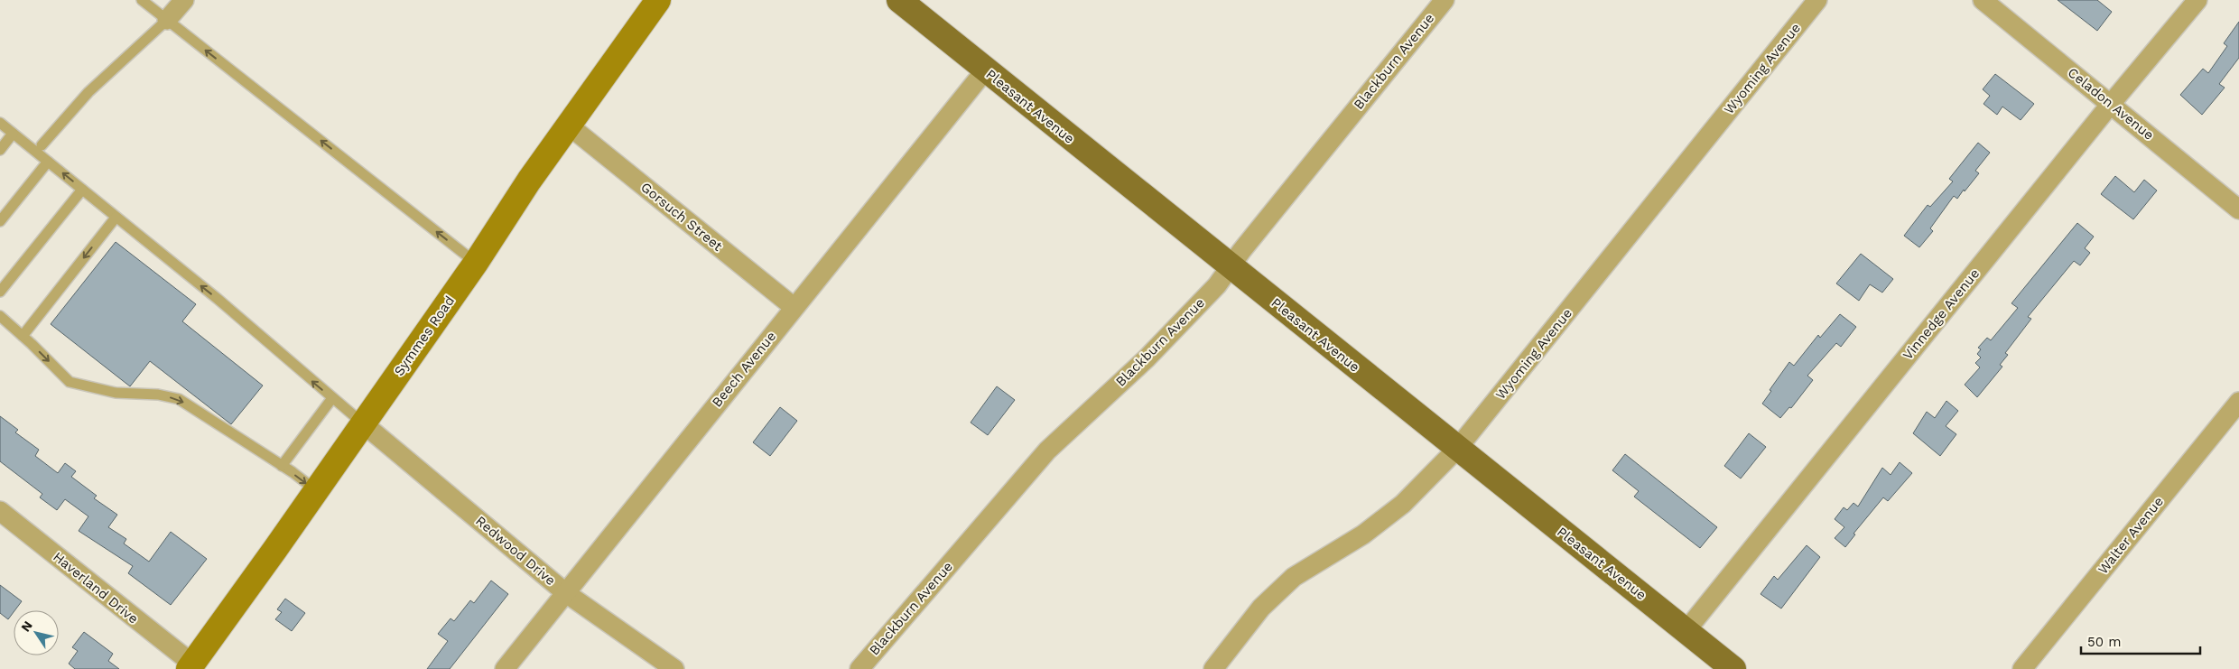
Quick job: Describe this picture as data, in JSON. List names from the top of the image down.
{
  "streets": {
    "main road": ["Pleasant Avenue"],
    "street": [
      "Blackburn Avenue",
      "Wyoming Avenue",
      "Celadon Avenue",
      "Gorsuch Street",
      "Vinnedge Avenue",
      "Symmes Road",
      "Beech Avenue",
      "Walter Avenue",
      "Redwood Drive",
      "Haverland Drive"
    ]
  },
  "crossings": [
    ["Blackburn Avenue", "Pleasant Avenue"],
    ["Wyoming Avenue", "Pleasant Avenue"],
    ["Celadon Avenue", "Vinnedge Avenue"],
    ["Pleasant Avenue", "Vinnedge Avenue"],
    ["Pleasant Avenue", "Beech Avenue"],
    ["Gorsuch Street", "Symmes Road"],
    ["Gorsuch Street", "Beech Avenue"],
    ["Symmes Road", "Redwood Drive"],
    ["Symmes Road", "Haverland Drive"],
    ["Beech Avenue", "Redwood Drive"]
  ],
  "scale_bar": "50 m",
  "north": "top left"
}
